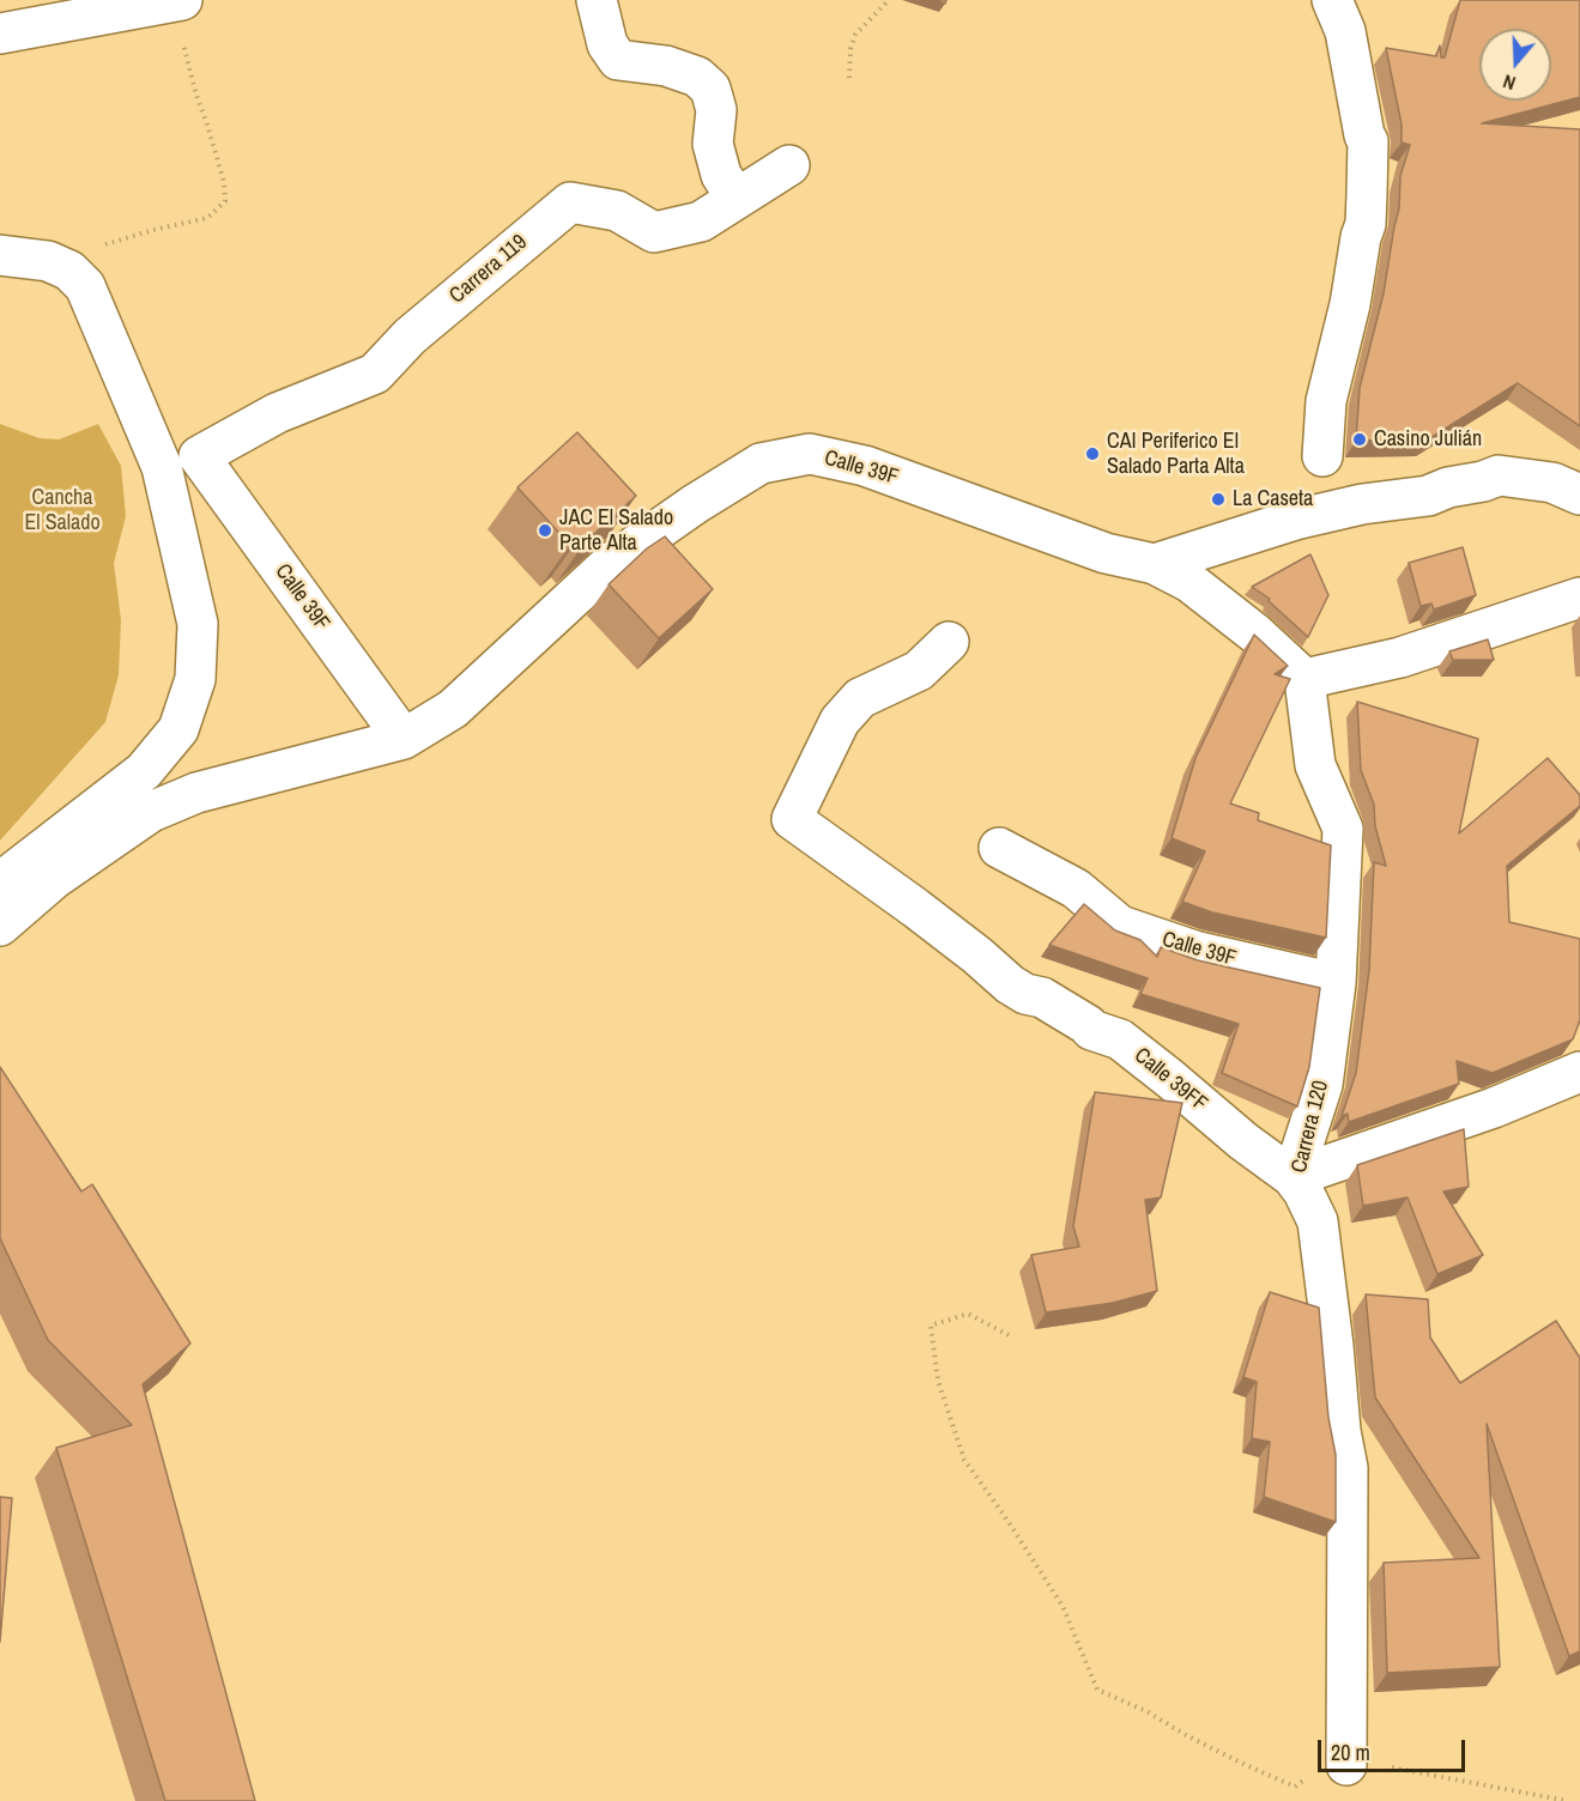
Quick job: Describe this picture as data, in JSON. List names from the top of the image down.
{
  "streets": {
    "street": [
      "Carrera 119",
      "Calle 39F",
      "Calle 39FF",
      "Carrera 120"
    ]
  },
  "crossings": [
    ["Carrera 119", "Calle 39F"],
    ["Calle 39F", "Carrera 120"],
    ["Calle 39FF", "Carrera 120"]
  ],
  "parks": ["Cancha El Salado"],
  "places": [
    "Casino Julián",
    "CAI Periferico El Salado Parta Alta",
    "La Caseta",
    "JAC El Salado Parte Alta"
  ],
  "scale_bar": "20 m",
  "north": "bottom"
}
